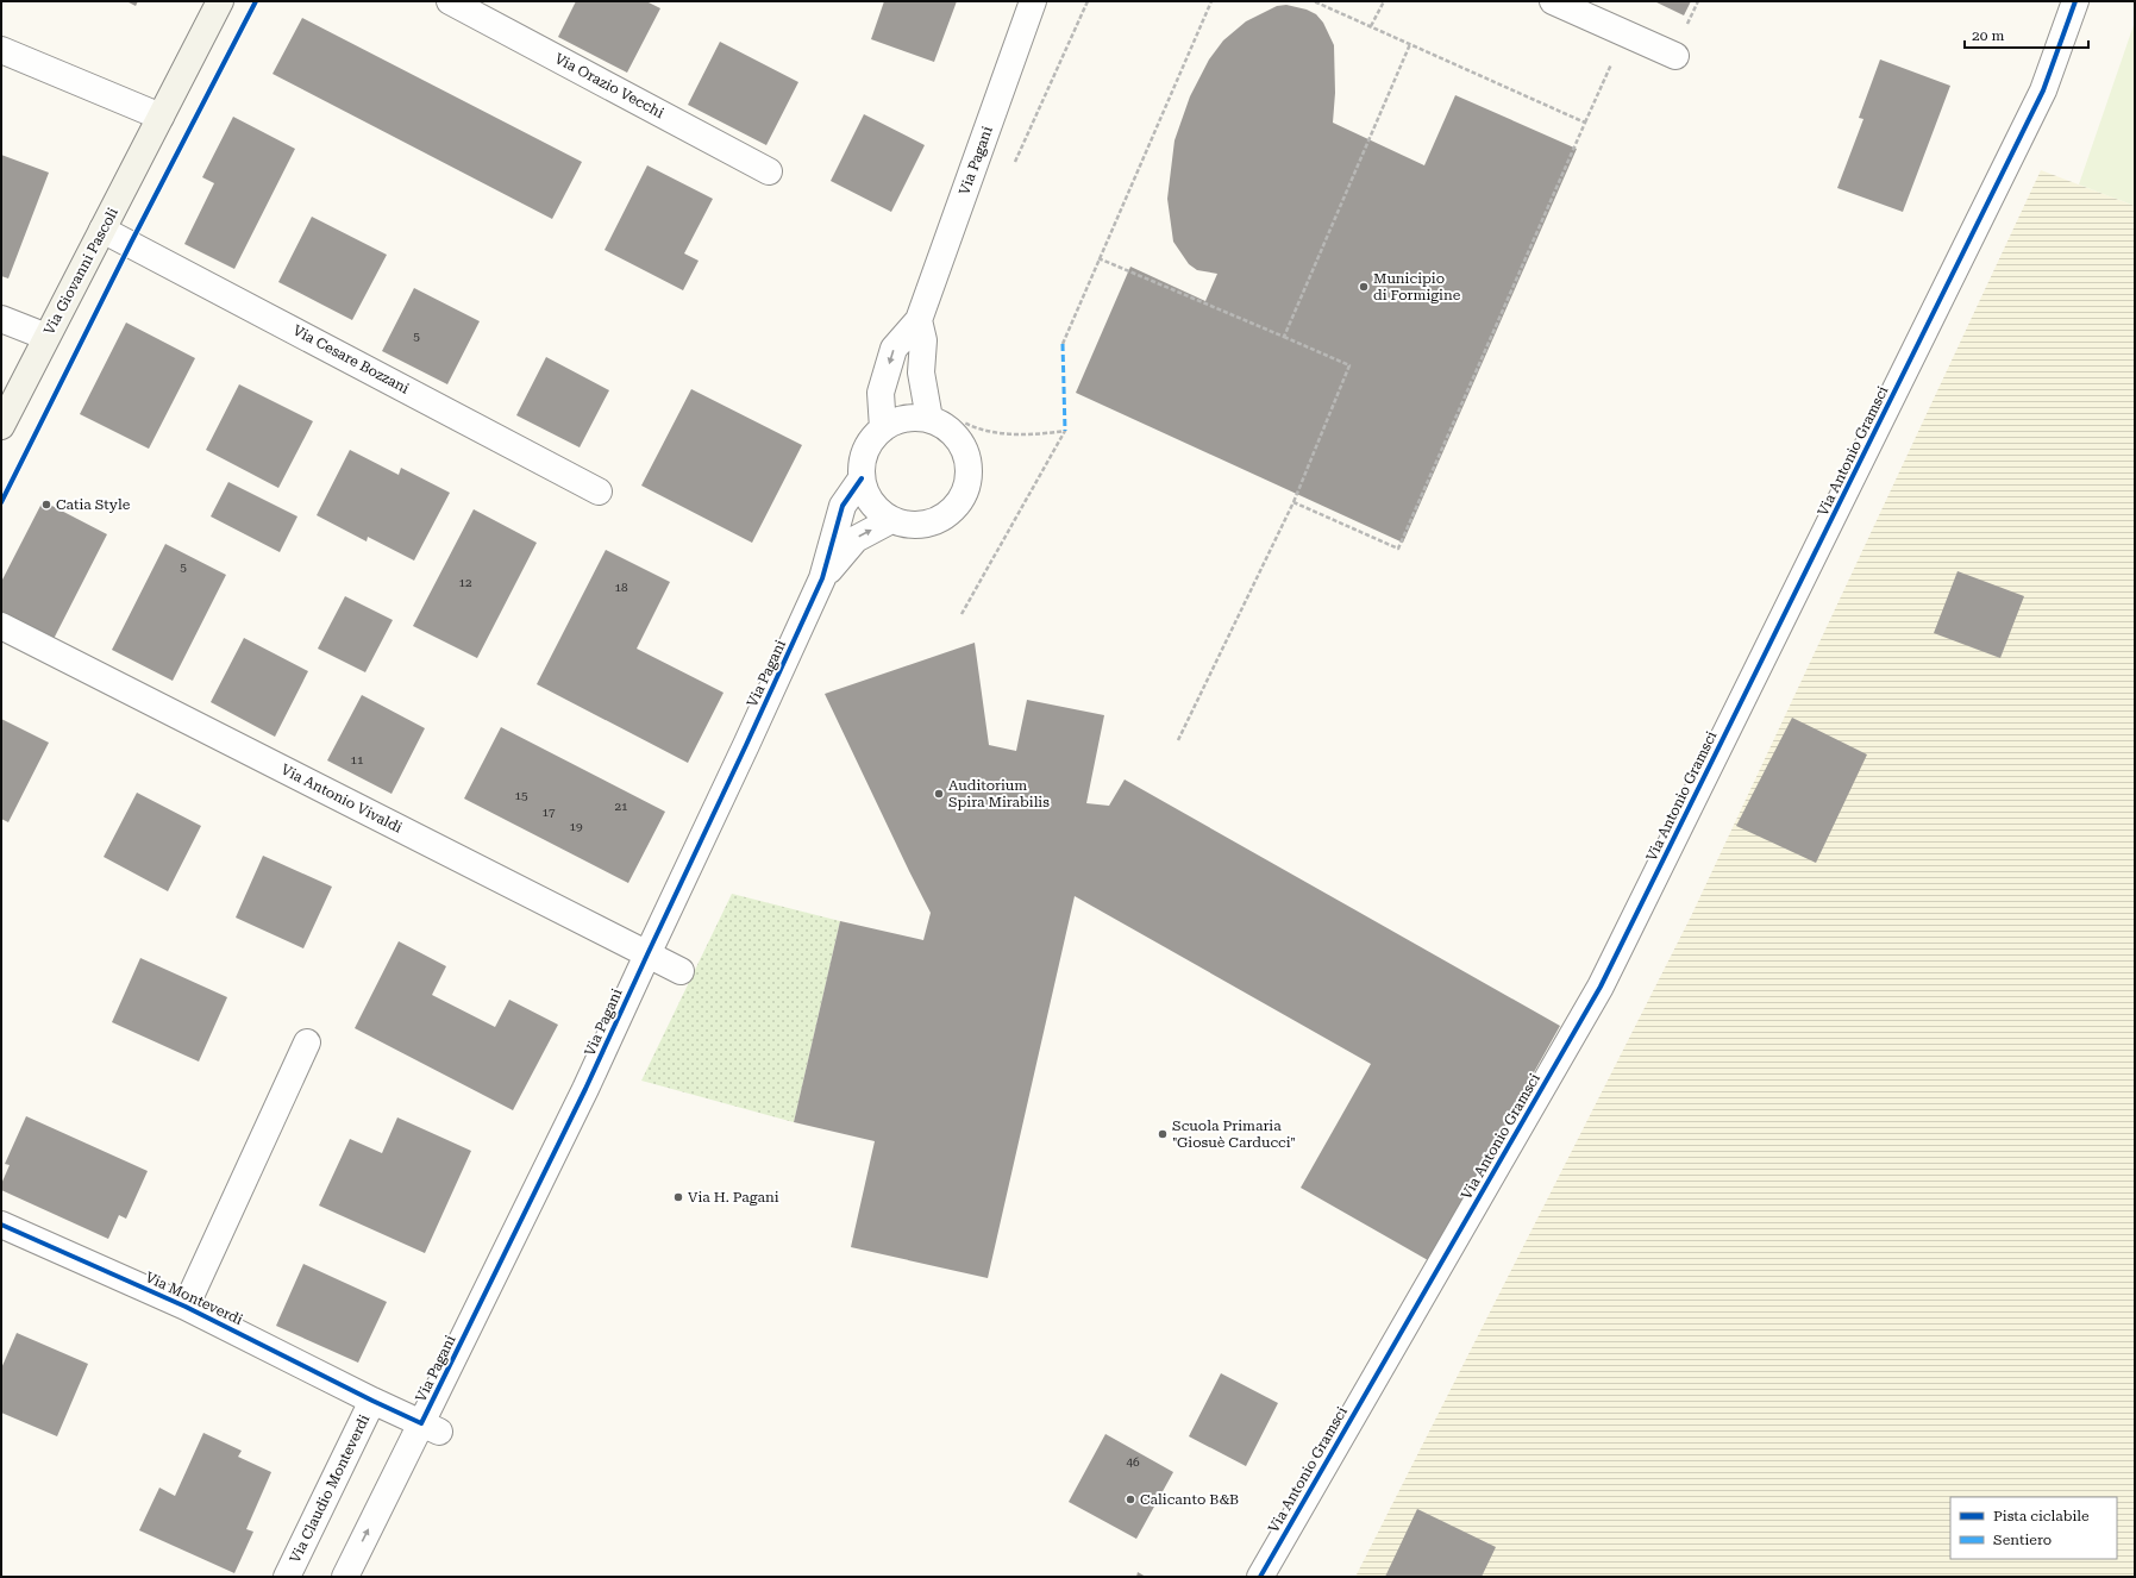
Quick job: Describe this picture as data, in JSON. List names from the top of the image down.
{
  "streets": {
    "street": [
      "Via Orazio Vecchi",
      "Via Pagani",
      "Via Giovanni Pascoli",
      "Via Cesare Bozzani",
      "Via Antonio Gramsci",
      "Via Antonio Vivaldi",
      "Via Monteverdi",
      "Via Claudio Monteverdi"
    ]
  },
  "crossings": [
    ["Via Pagani", "Via Antonio Vivaldi"],
    ["Via Pagani", "Via Monteverdi"],
    ["Via Pagani", "Via Claudio Monteverdi"],
    ["Via Giovanni Pascoli", "Via Cesare Bozzani"],
    ["Via Monteverdi", "Via Claudio Monteverdi"]
  ],
  "places": [
    "Municipio di Formigine",
    "Catia Style",
    "Auditorium Spira Mirabilis",
    "Scuola Primaria \"Giosuè Carducci\"",
    "Via H. Pagani",
    "Calicanto B&B"
  ],
  "house_numbers": [
    "5",
    "5",
    "12",
    "18",
    "11",
    "15",
    "21",
    "17",
    "19",
    "46"
  ],
  "legend": ["Pista ciclabile", "Sentiero"],
  "scale_bar": "20 m"
}
